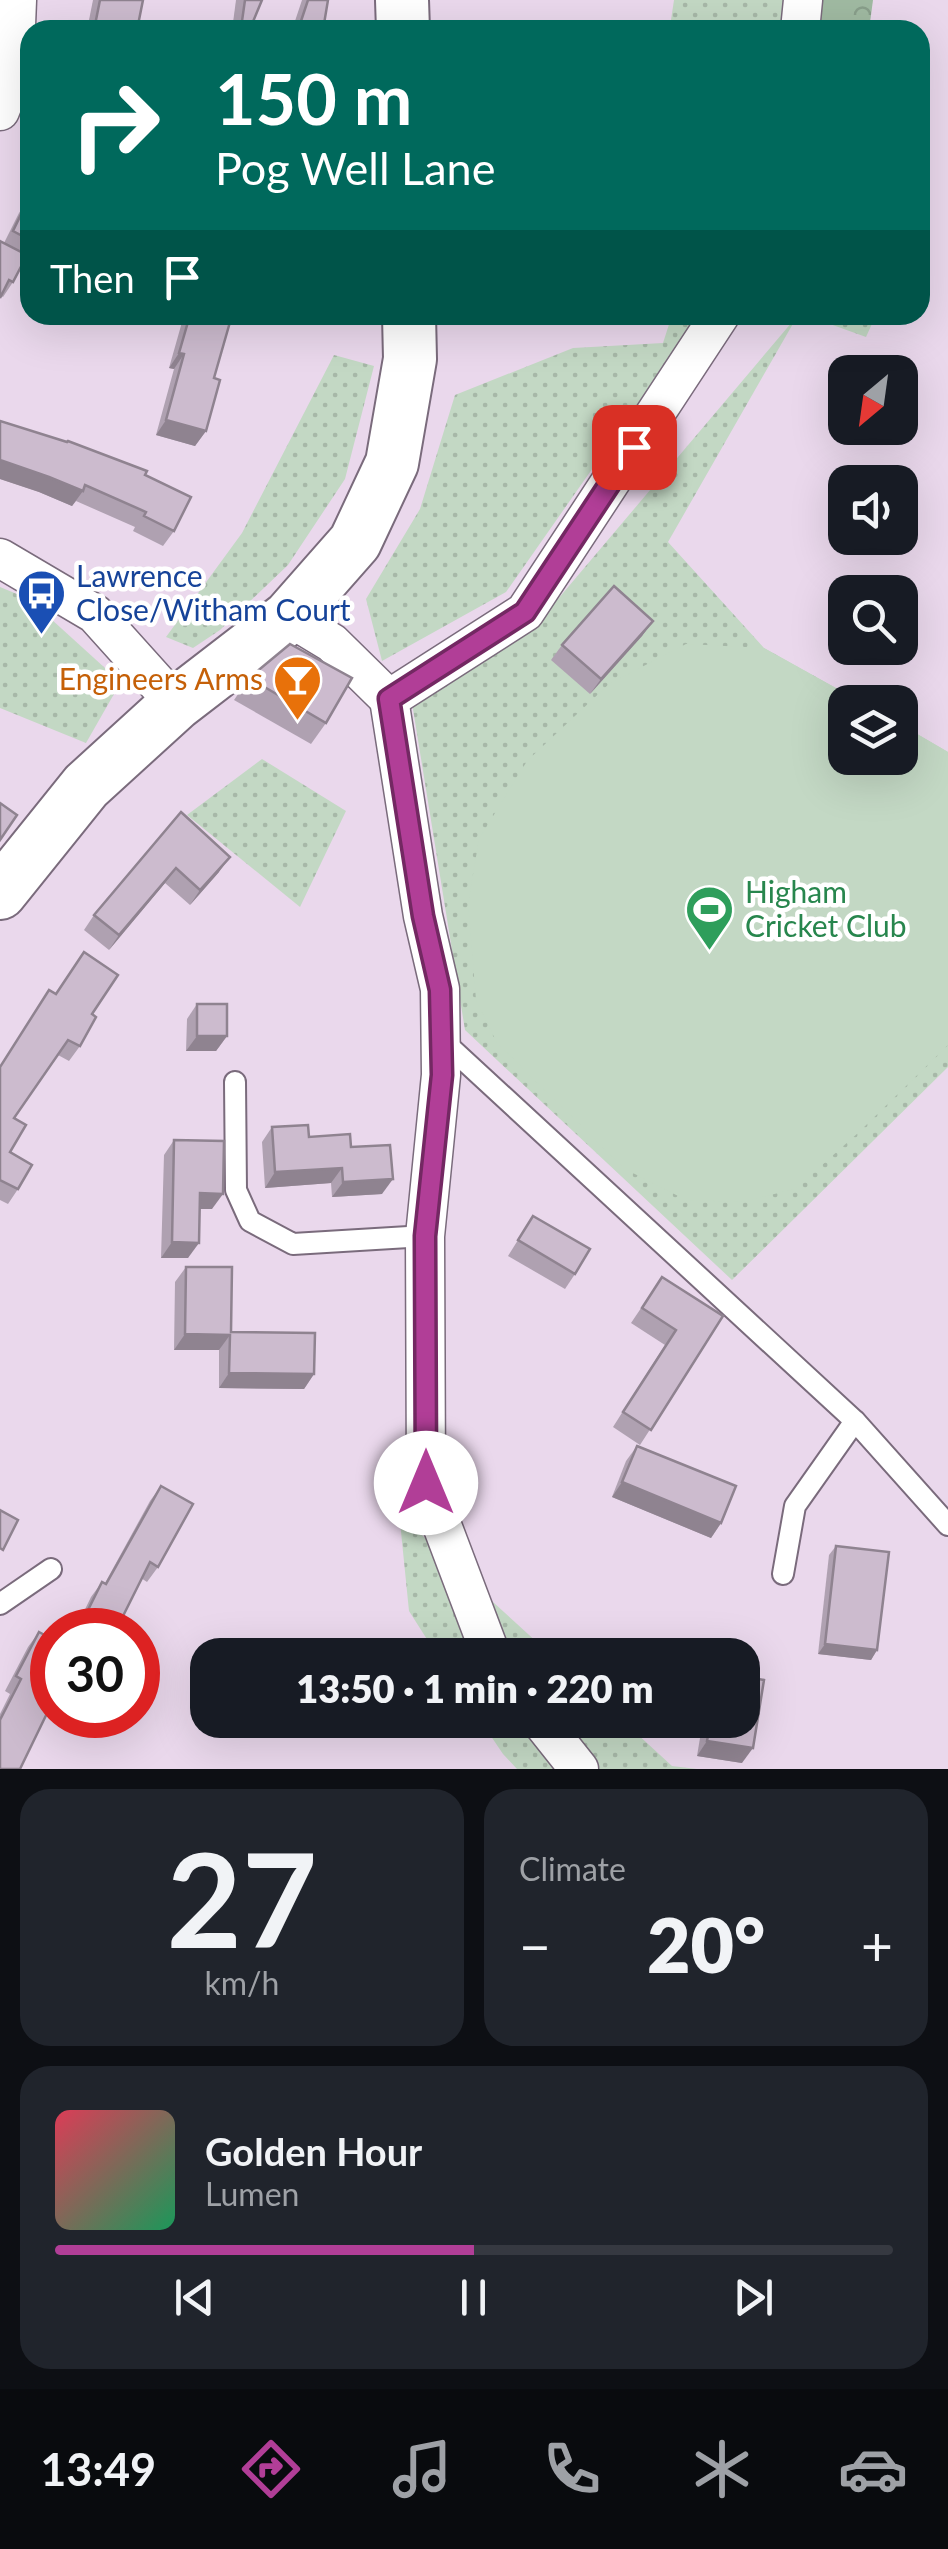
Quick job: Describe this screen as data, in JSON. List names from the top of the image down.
{
  "places": {
    "bus stop": ["Lawrence Close/Witham Court"],
    "bar": ["Engineers Arms"],
    "sports": ["Higham Cricket Club"]
  },
  "north": "bottom left",
  "page": {
    "turn": ["150 m", "Pog Well Lane"],
    "then": "Then",
    "limit": "30",
    "trip": "13:50 · 1 min · 220 m",
    "tile": [
      ["27", "km/h"],
      "Climate"
    ],
    "heat": ["−", "20°", "+"],
    "song": ["Golden Hour", "Lumen"],
    "tabs": "13:49"
  }
}
